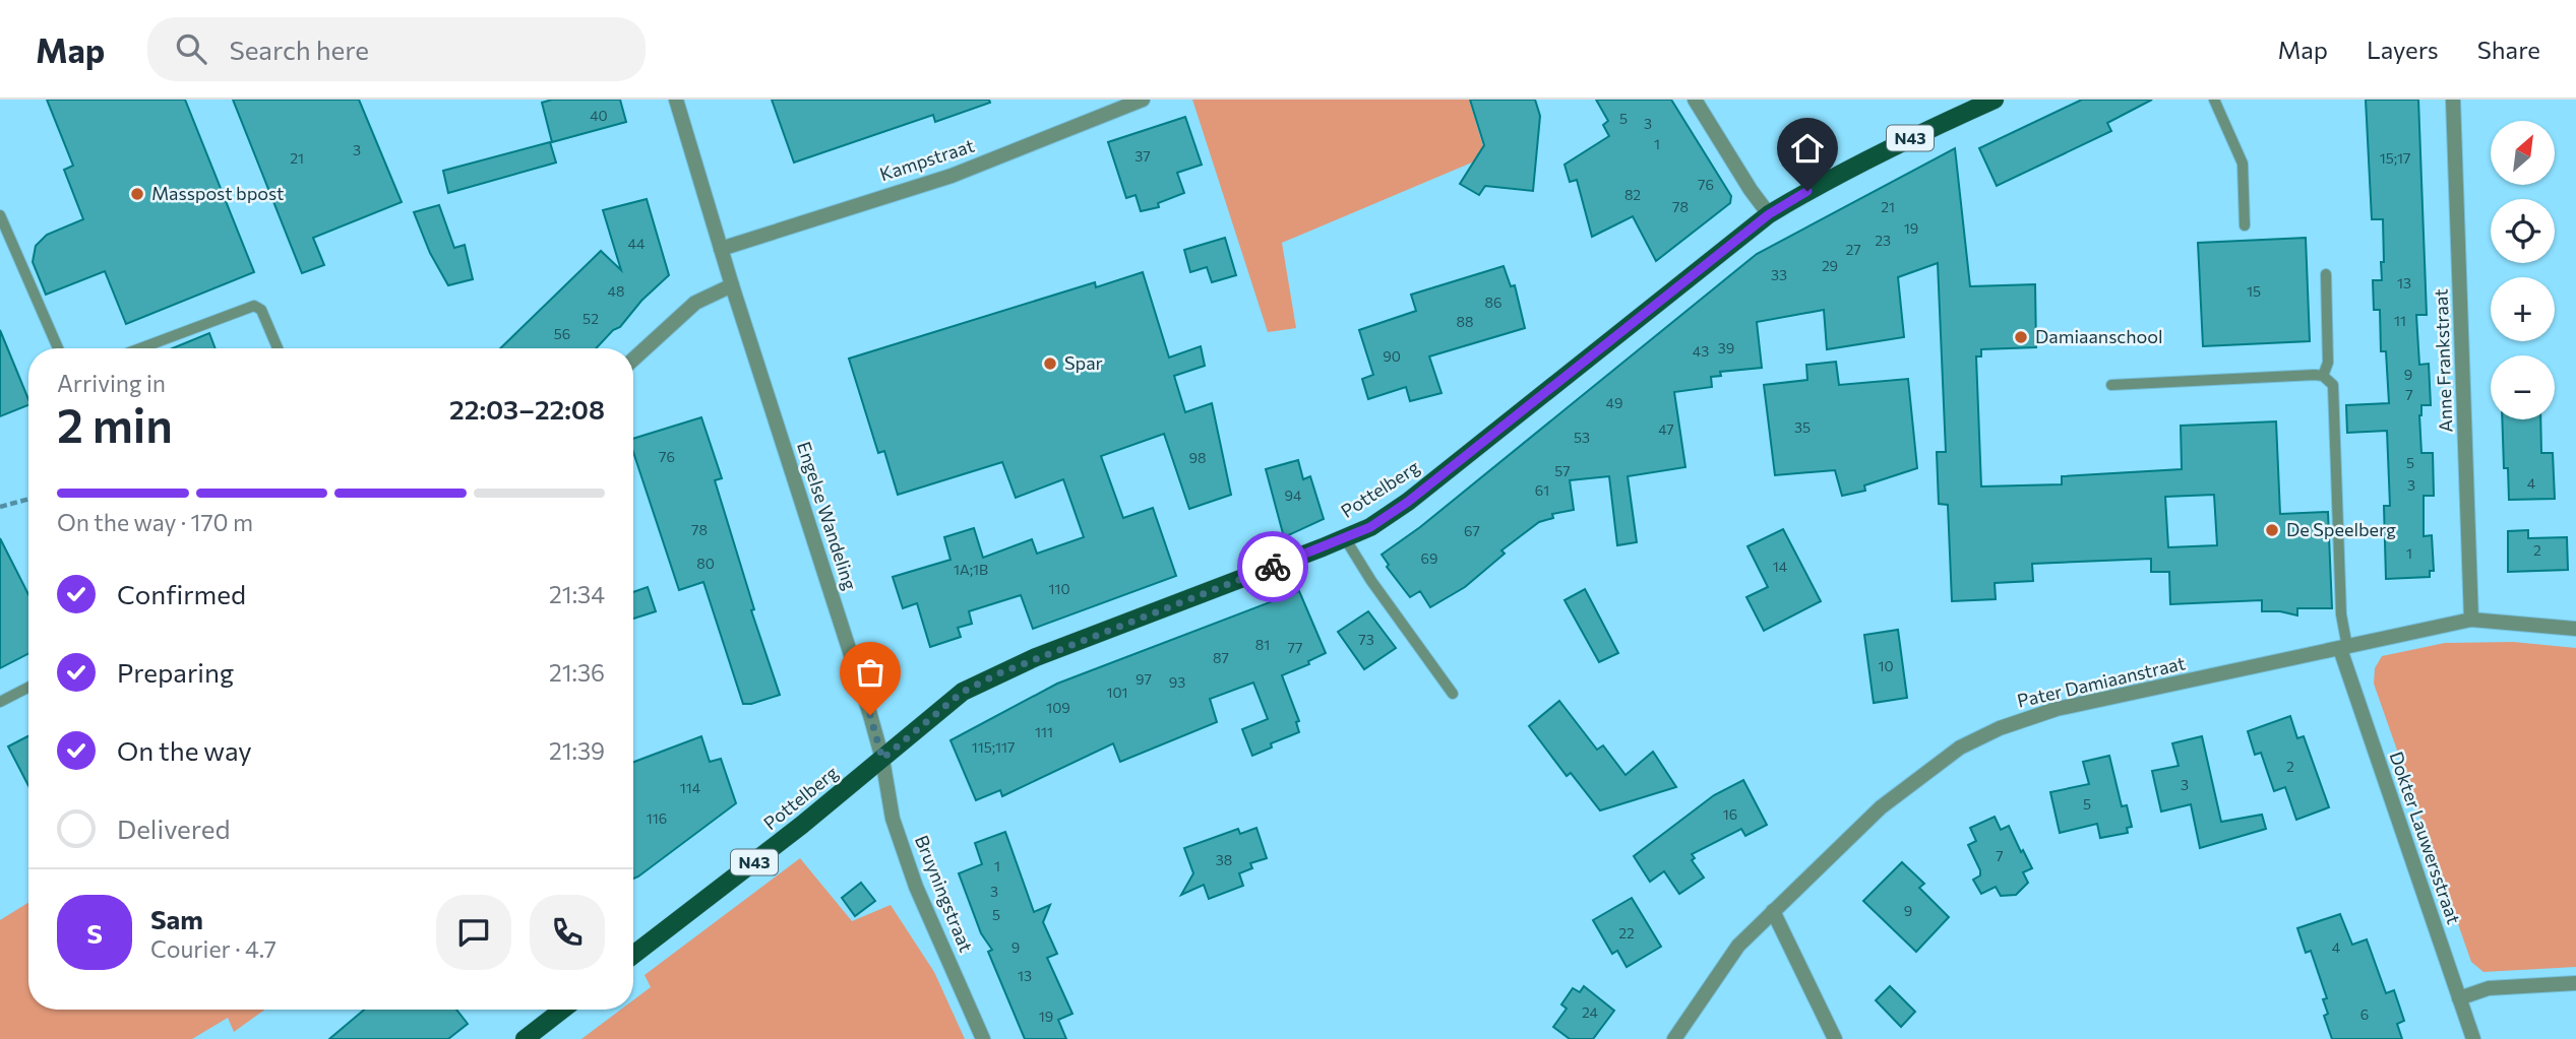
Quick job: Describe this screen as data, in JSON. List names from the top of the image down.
{
  "streets": {
    "main road": ["N43", "Pottelberg"],
    "street": [
      "Kampstraat",
      "Anne Frankstraat",
      "Engelse Wandeling",
      "Pater Damiaanstraat",
      "Dokter Lauwersstraat",
      "Bruyningstraat"
    ]
  },
  "crossings": [
    ["Kampstraat", "Engelse Wandeling"],
    ["Anne Frankstraat", "Pater Damiaanstraat"],
    ["Pottelberg", "Engelse Wandeling"],
    ["Pottelberg", "Bruyningstraat"],
    ["Engelse Wandeling", "Bruyningstraat"],
    ["Pater Damiaanstraat", "Dokter Lauwersstraat"]
  ],
  "places": [
    "Masspost bpost",
    "Damiaanschool",
    "Spar",
    "De Speelberg"
  ],
  "house_numbers": [
    "40",
    "5",
    "3",
    "1",
    "3",
    "37",
    "21",
    "15;17",
    "76",
    "82",
    "78",
    "21",
    "19",
    "23",
    "44",
    "27",
    "29",
    "33",
    "13",
    "48",
    "15",
    "86",
    "52",
    "11",
    "88",
    "56",
    "39",
    "43",
    "90",
    "9",
    "7",
    "49",
    "35",
    "47",
    "53",
    "76",
    "98",
    "5",
    "57",
    "4",
    "3",
    "61",
    "94",
    "78",
    "67",
    "2",
    "1",
    "69",
    "80",
    "14",
    "1A;1B",
    "110",
    "73",
    "81",
    "77",
    "87",
    "10",
    "97",
    "93",
    "101",
    "109",
    "111",
    "115;117",
    "2",
    "3",
    "114",
    "5",
    "16",
    "116",
    "7",
    "38",
    "1",
    "3",
    "9",
    "5",
    "22",
    "9",
    "4",
    "13",
    "24",
    "6",
    "19"
  ],
  "north": "top right",
  "page": {
    "header": "Map",
    "search": "Search here",
    "nav": ["Map", "Layers", "Share"],
    "map_buttons": ["+", "−"],
    "heading": ["2 min", "Arriving in", "22:03–22:08"],
    "panel": ["Sam", "Courier · 4.7"],
    "bar": "On the way · 170 m",
    "list": [
      ["Confirmed", "21:34"],
      ["Preparing", "21:36"],
      ["On the way", "21:39"],
      "Delivered"
    ],
    "round": "S"
  }
}
